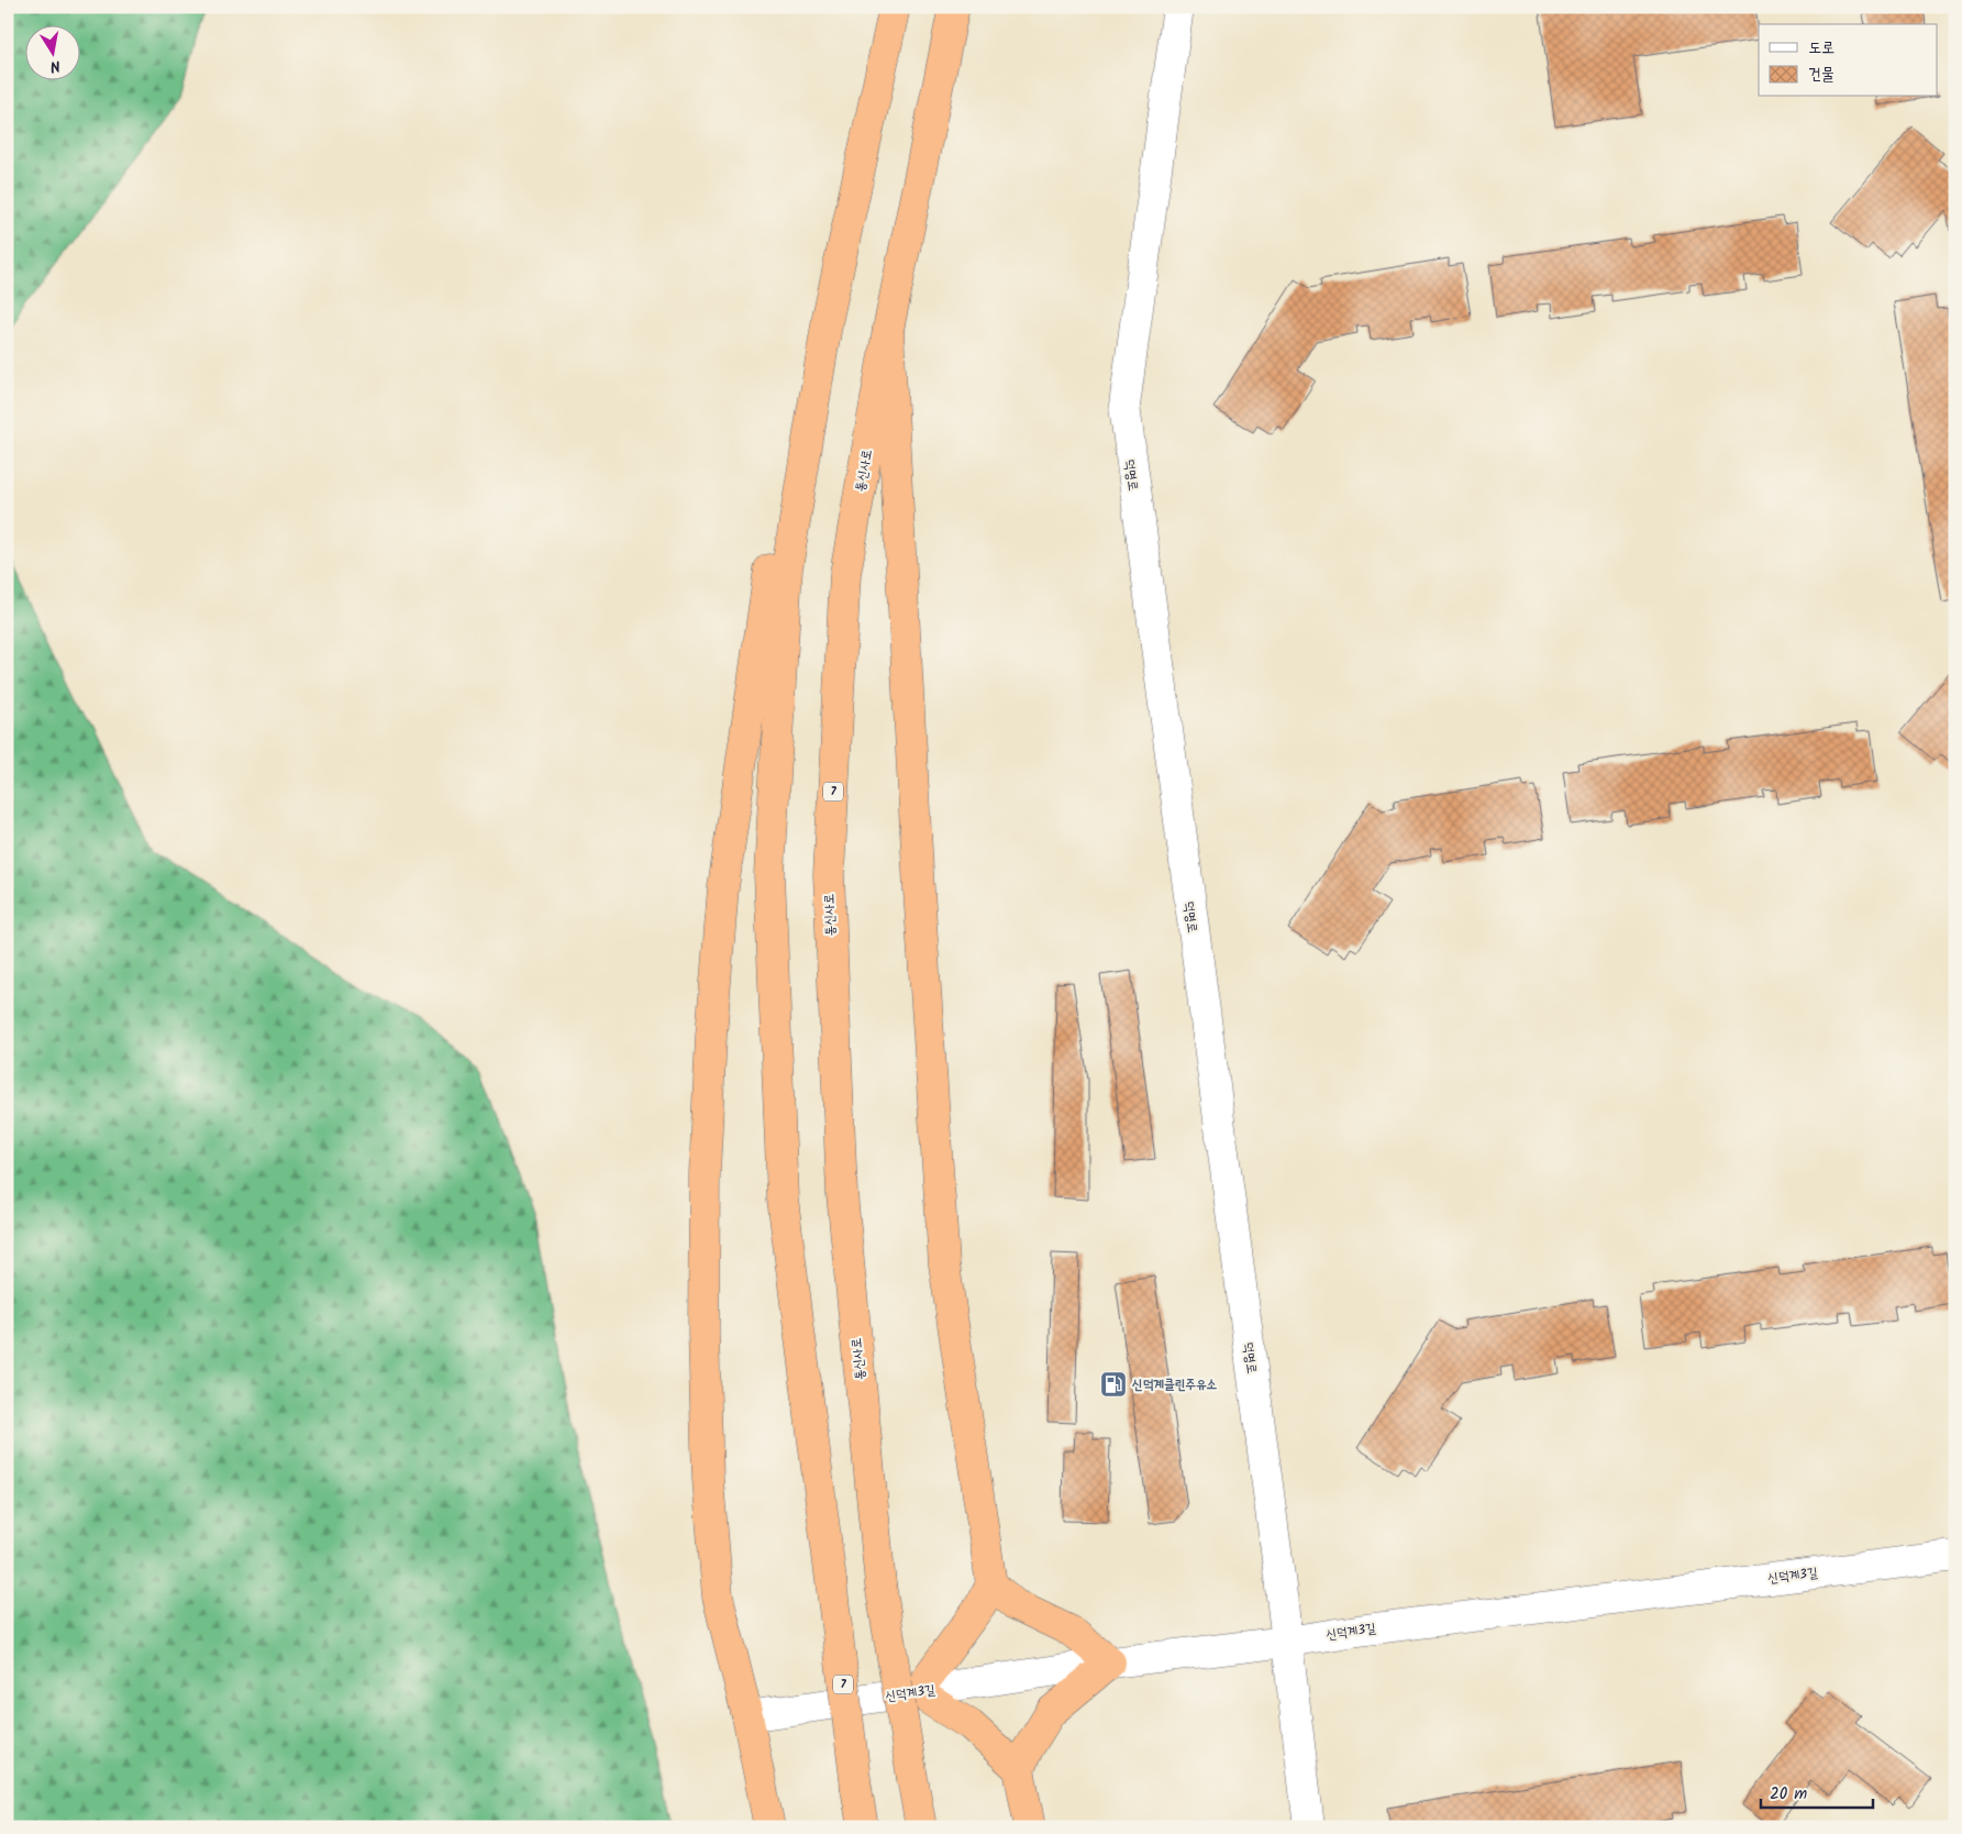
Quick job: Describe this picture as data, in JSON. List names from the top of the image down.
{
  "streets": {
    "highway": ["통신사로", "7"],
    "street": ["덕명로", "신덕계3길"]
  },
  "crossings": [
    ["덕명로", "신덕계3길"]
  ],
  "places": {
    "fuel station": ["신덕계클린주유소"]
  },
  "legend": ["도로", "건물"],
  "scale_bar": "20 m",
  "north": "bottom"
}
